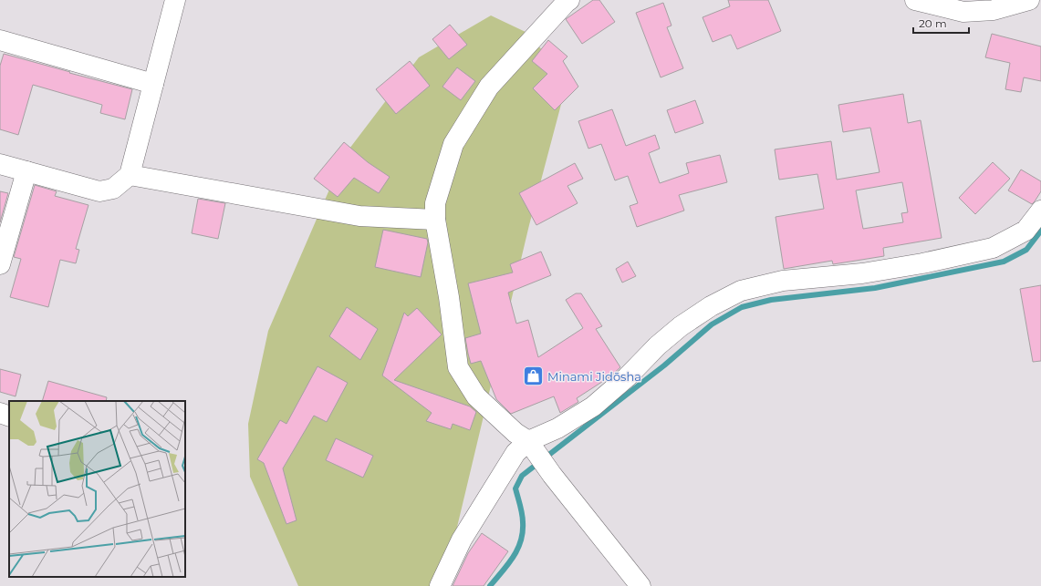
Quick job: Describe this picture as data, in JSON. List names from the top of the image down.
{
  "places": {
    "shop": ["Minami Jidōsha"]
  },
  "scale_bar": "20 m"
}
